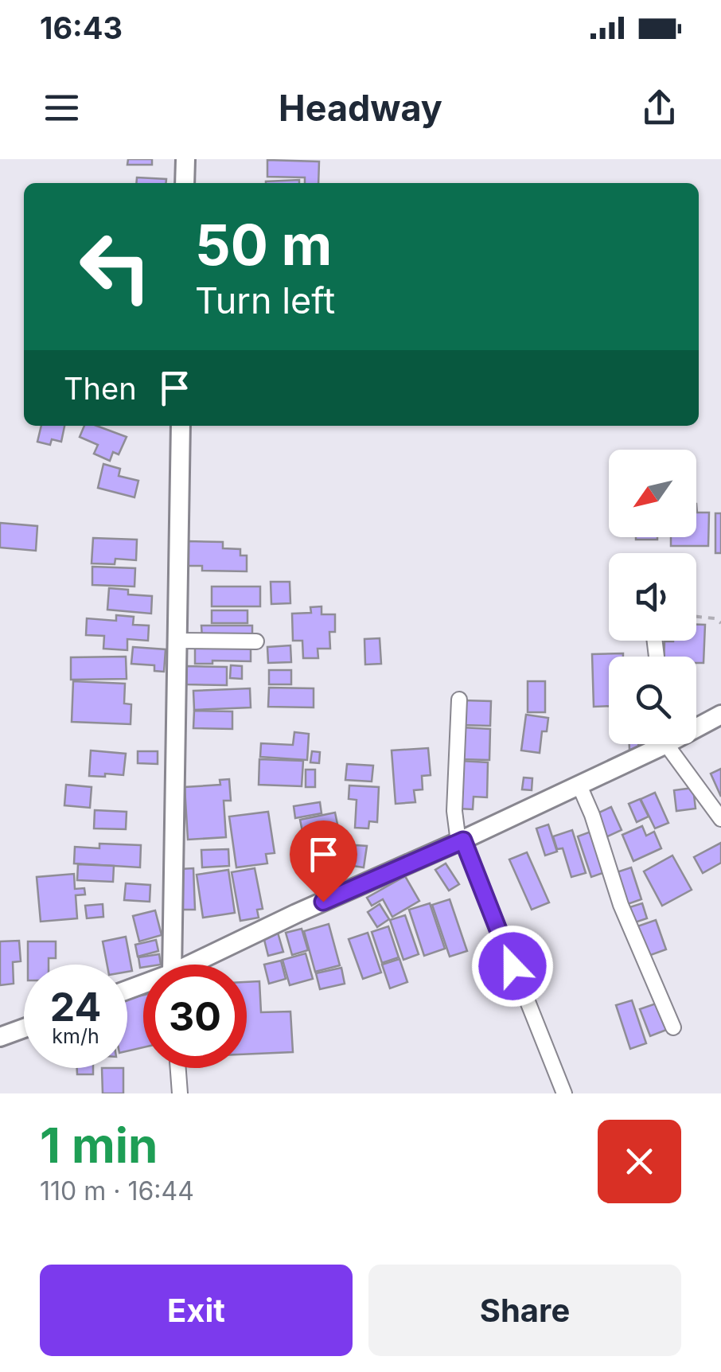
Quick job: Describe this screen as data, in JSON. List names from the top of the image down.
{
  "north": "bottom left",
  "page": {
    "status": "16:43",
    "header": "Headway",
    "turn": ["50 m", "Turn left"],
    "then": "Then",
    "speed": "24 km/h",
    "limit": "30",
    "heading": ["1 min", "110 m · 16:44"],
    "buttons": ["Exit", "Share"]
  }
}
